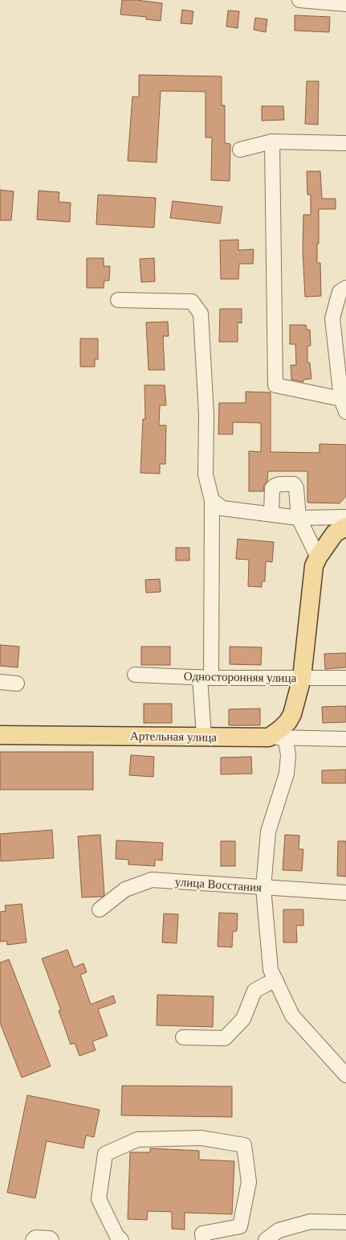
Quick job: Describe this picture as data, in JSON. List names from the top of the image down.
{
  "streets": {
    "main road": ["Артельная улица"],
    "street": ["Односторонняя улица", "улица Восстания"]
  }
}
